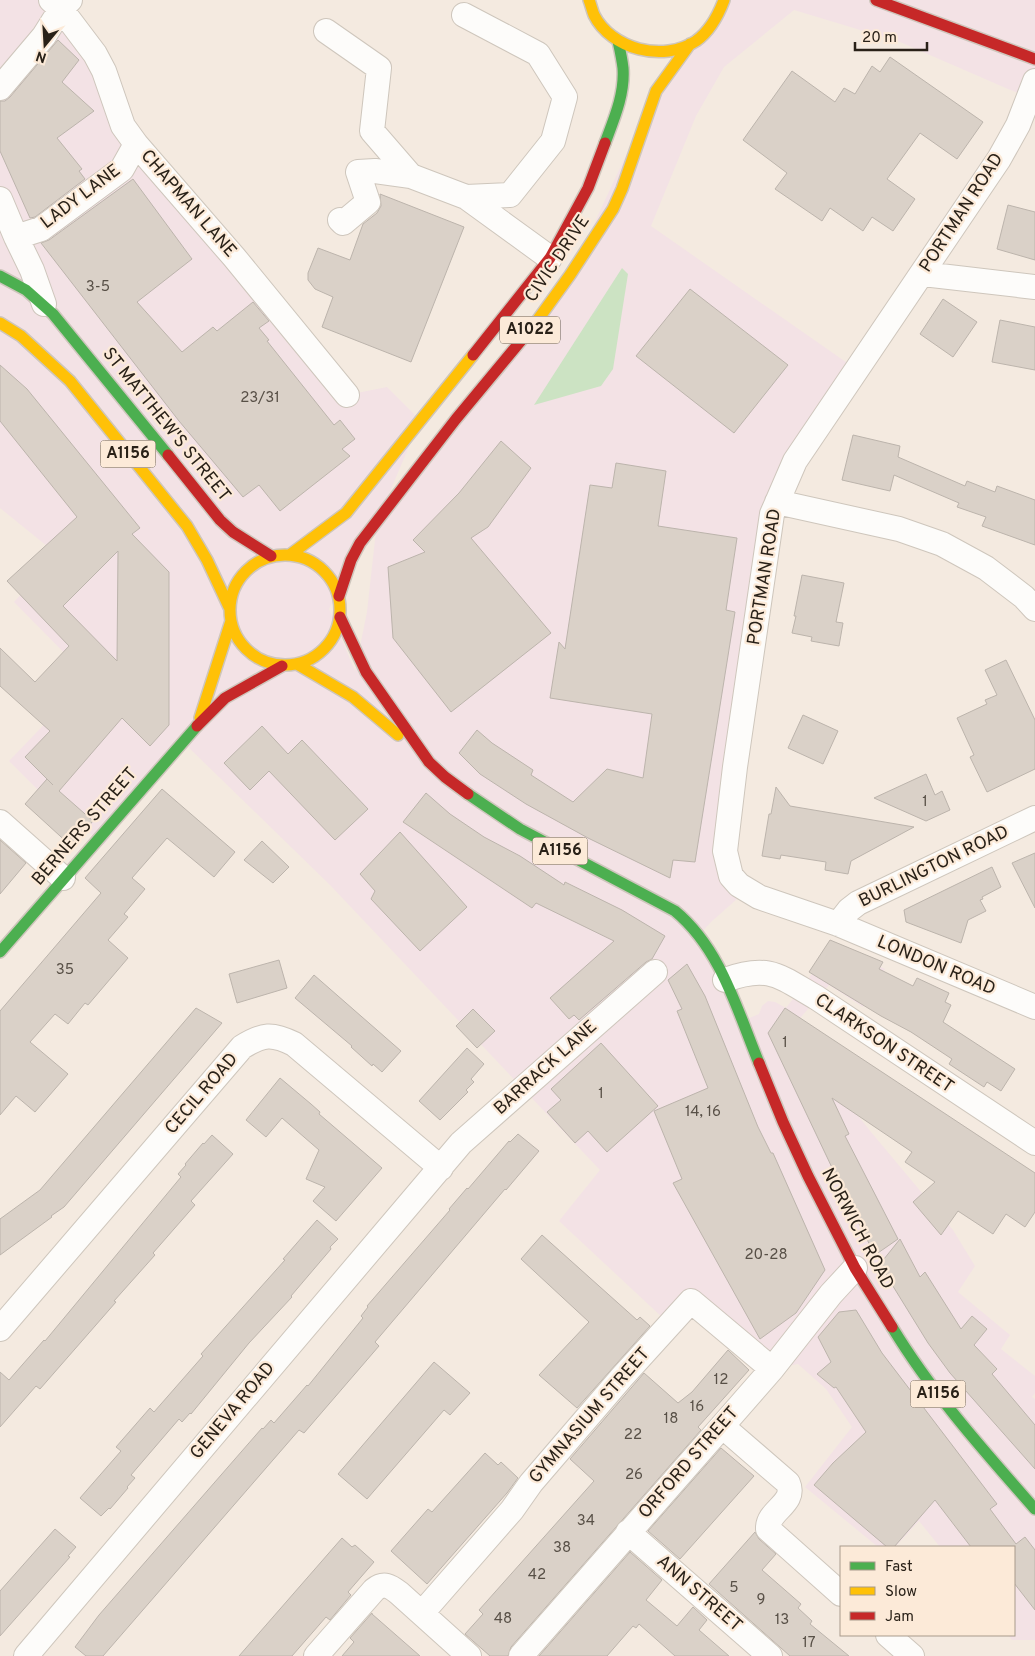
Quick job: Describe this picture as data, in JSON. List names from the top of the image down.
{
  "streets": {
    "main road": [
      "CIVIC DRIVE",
      "A1022",
      "ST MATTHEW'S STREET",
      "A1156",
      "BERNERS STREET",
      "NORWICH ROAD"
    ],
    "street": [
      "LADY LANE",
      "CHAPMAN LANE",
      "PORTMAN ROAD",
      "BURLINGTON ROAD",
      "LONDON ROAD",
      "CLARKSON STREET",
      "BARRACK LANE",
      "CECIL ROAD",
      "GENEVA ROAD",
      "GYMNASIUM STREET",
      "ORFORD STREET",
      "ANN STREET"
    ]
  },
  "crossings": [
    ["LADY LANE", "CHAPMAN LANE"],
    ["PORTMAN ROAD", "BURLINGTON ROAD"],
    ["PORTMAN ROAD", "LONDON ROAD"],
    ["CIVIC DRIVE", "ST MATTHEW'S STREET"],
    ["CIVIC DRIVE", "A1156"],
    ["CIVIC DRIVE", "BERNERS STREET"],
    ["ST MATTHEW'S STREET", "A1156"],
    ["ST MATTHEW'S STREET", "BERNERS STREET"],
    ["A1156", "BERNERS STREET"],
    ["BURLINGTON ROAD", "LONDON ROAD"],
    ["CLARKSON STREET", "NORWICH ROAD"],
    ["BARRACK LANE", "CECIL ROAD"],
    ["BARRACK LANE", "GENEVA ROAD"],
    ["CECIL ROAD", "GENEVA ROAD"],
    ["NORWICH ROAD", "ORFORD STREET"],
    ["GYMNASIUM STREET", "ORFORD STREET"],
    ["ORFORD STREET", "ANN STREET"]
  ],
  "house_numbers": [
    "3-5",
    "23/31",
    "1",
    "35",
    "1",
    "1",
    "14, 16",
    "20-28",
    "12",
    "16",
    "18",
    "22",
    "26",
    "34",
    "38",
    "42",
    "5",
    "9",
    "48",
    "13",
    "17"
  ],
  "legend": ["Fast", "Slow", "Jam"],
  "scale_bar": "20 m",
  "north": "bottom"
}
